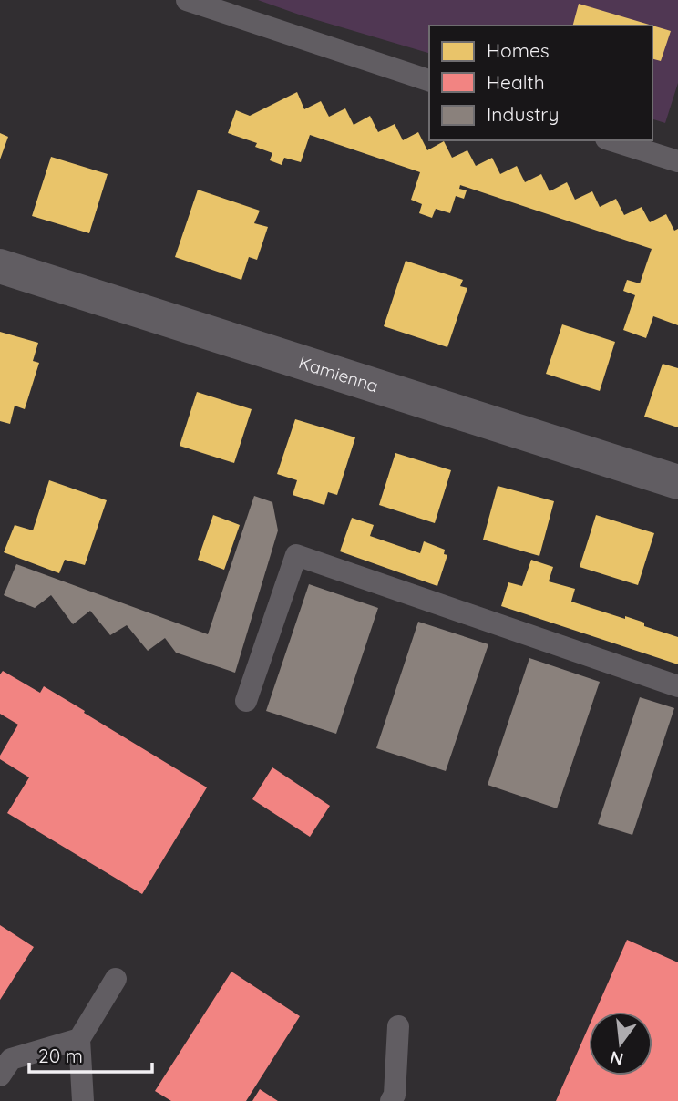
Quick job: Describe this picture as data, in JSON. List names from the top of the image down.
{
  "streets": {
    "street": ["Kamienna"]
  },
  "legend": ["Homes", "Health", "Industry"],
  "scale_bar": "20 m",
  "north": "bottom"
}
